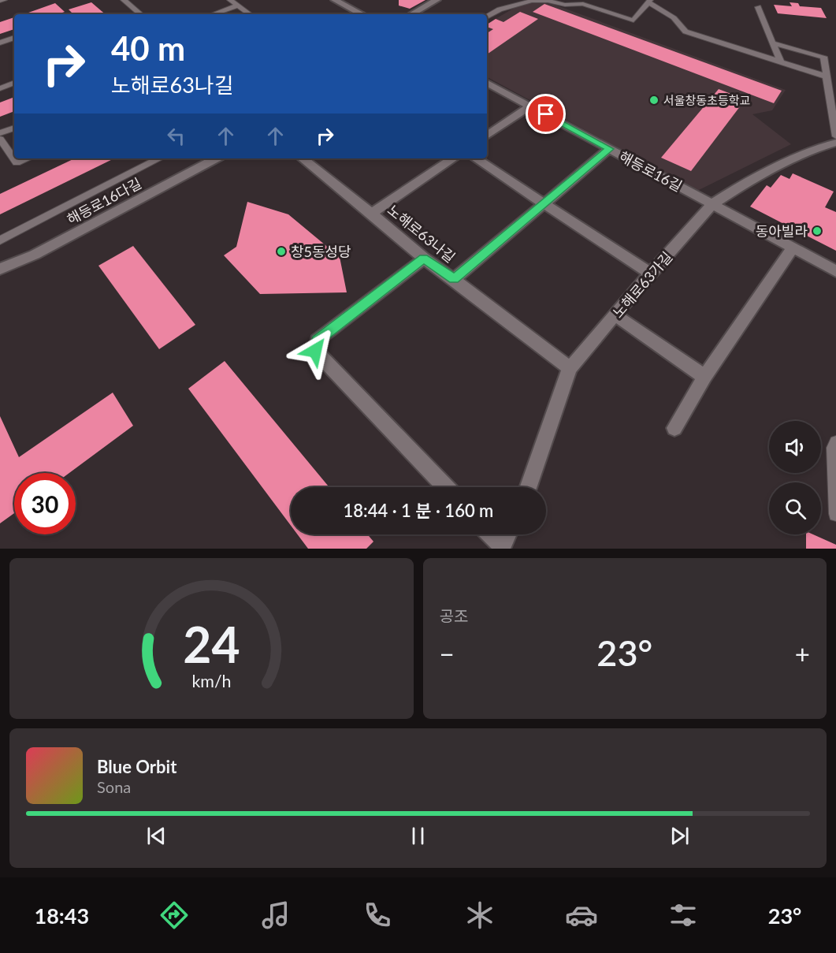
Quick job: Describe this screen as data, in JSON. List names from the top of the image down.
{
  "streets": {
    "street": [
      "해등로16길",
      "해등로16다길",
      "노해로63나길",
      "노해로63가길"
    ]
  },
  "crossings": [
    ["해등로16길", "노해로63가길"],
    ["노해로63나길", "노해로63가길"]
  ],
  "places": ["서울창동초등학교", "동아빌라", "창5동성당"],
  "page": {
    "turn": ["40 m", "노해로63나길"],
    "limit": "30",
    "trip": "18:44 · 1 분 · 160 m",
    "tile": "공조",
    "heat": ["−", "23°", "+"],
    "song": ["Blue Orbit", "Sona"],
    "tabs": ["18:43", "23°"],
    "gauge": ["24", "km/h"]
  }
}
